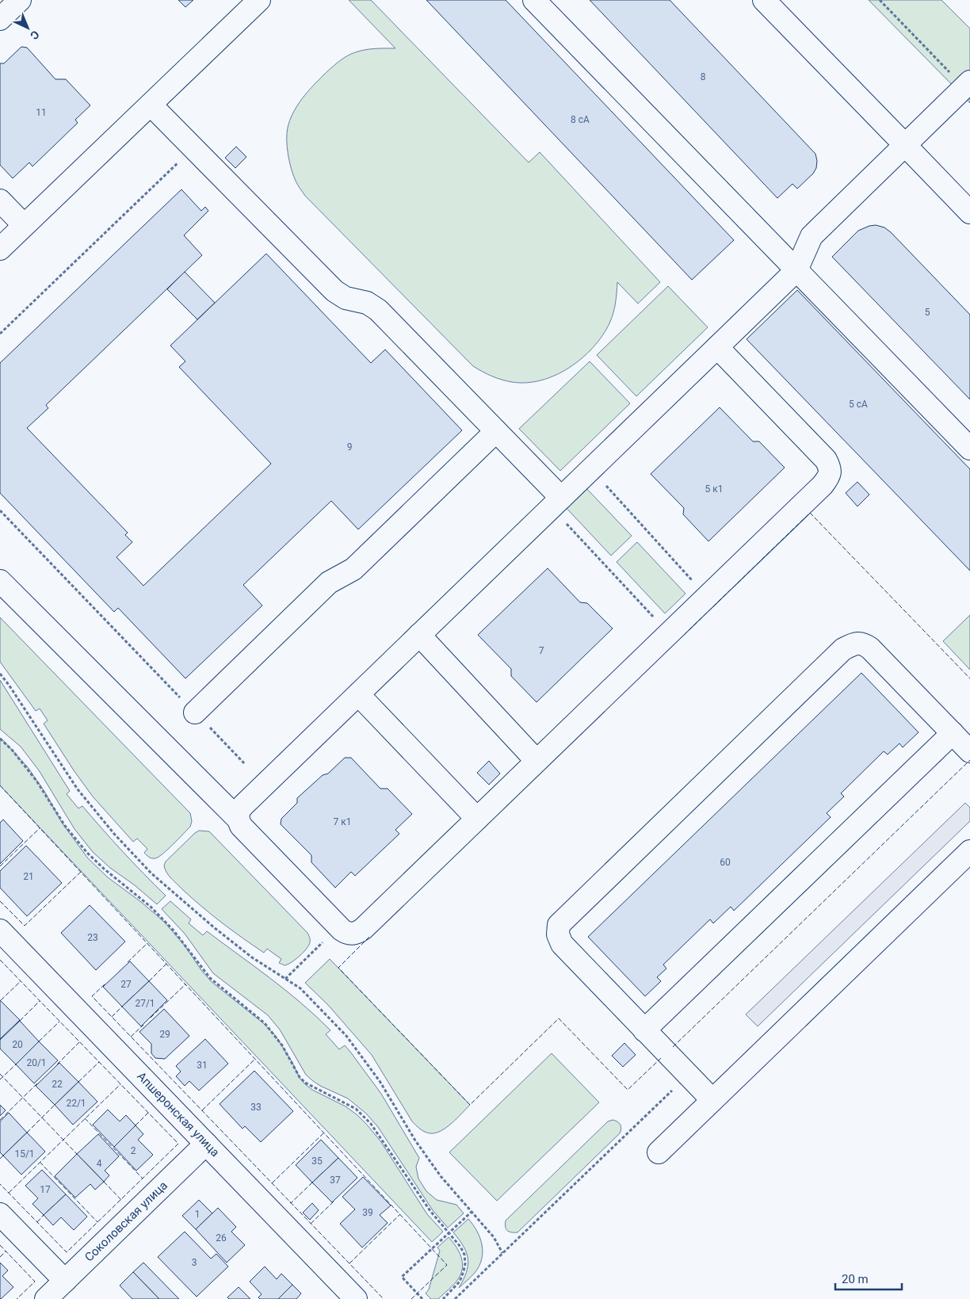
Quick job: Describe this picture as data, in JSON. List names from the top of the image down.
{
  "streets": {
    "street": ["Апшеронская улица", "Соколовская улица"]
  },
  "crossings": [
    ["Апшеронская улица", "Соколовская улица"]
  ],
  "house_numbers": [
    "8",
    "11",
    "8 сА",
    "5",
    "5 сА",
    "9",
    "5 к1",
    "7",
    "7 к1",
    "60",
    "21",
    "23",
    "27",
    "27/1",
    "29",
    "20",
    "20/1",
    "31",
    "22",
    "22/1",
    "33",
    "2",
    "15/1",
    "35",
    "4",
    "37",
    "17",
    "39",
    "1",
    "26",
    "3"
  ],
  "scale_bar": "20 m",
  "north": "bottom right"
}
